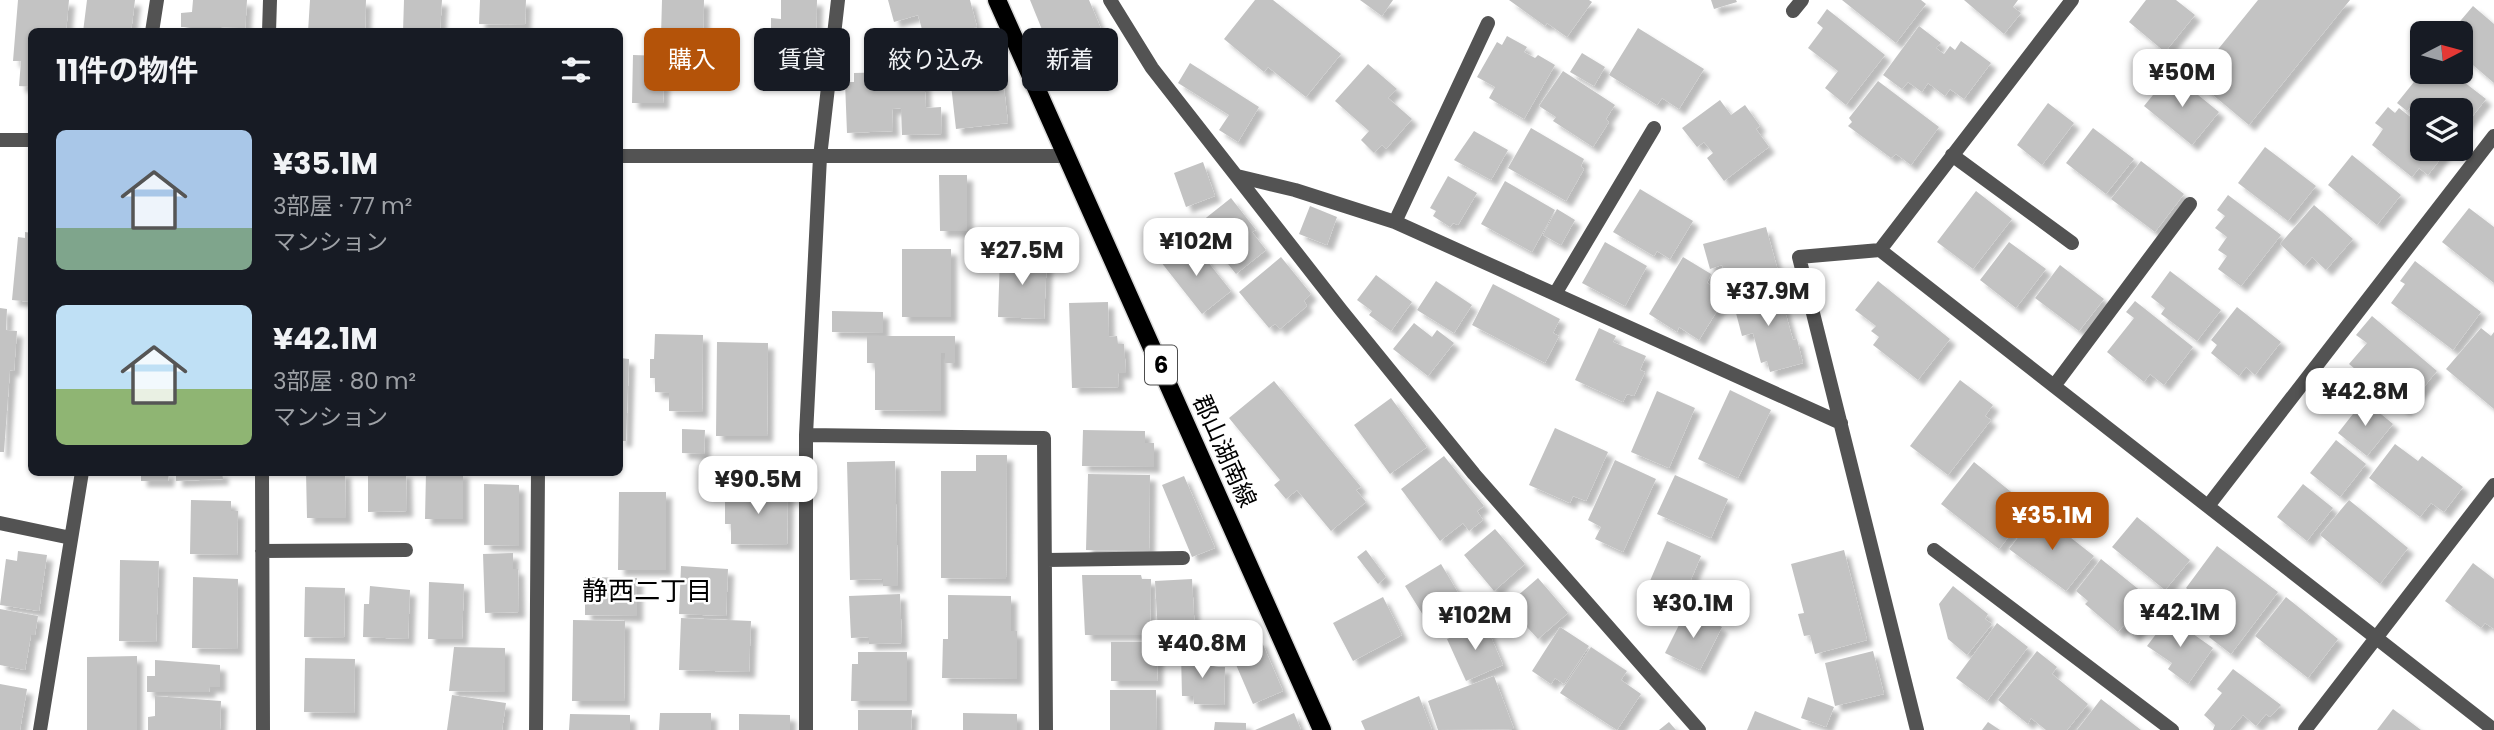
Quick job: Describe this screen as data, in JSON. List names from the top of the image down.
{
  "streets": {
    "main road": ["6", "郡山湖南線"]
  },
  "districts": ["静西二丁目"],
  "north": "right",
  "page": {
    "chip": [
      "購入",
      "賃貸",
      "絞り込み",
      "新着"
    ],
    "heading": "11件の物件",
    "price": [
      "¥50M",
      "¥102M",
      "¥27.5M",
      "¥37.9M",
      "¥42.8M",
      "¥90.5M",
      "¥35.1M",
      "¥30.1M",
      "¥42.1M",
      "¥102M",
      "¥40.8M"
    ],
    "list": [
      {
        "name": "¥35.1M",
        "note": "3部屋 · 77 m² · マンション"
      },
      {
        "name": "¥42.1M",
        "note": "3部屋 · 80 m² · マンション"
      }
    ]
  }
}
